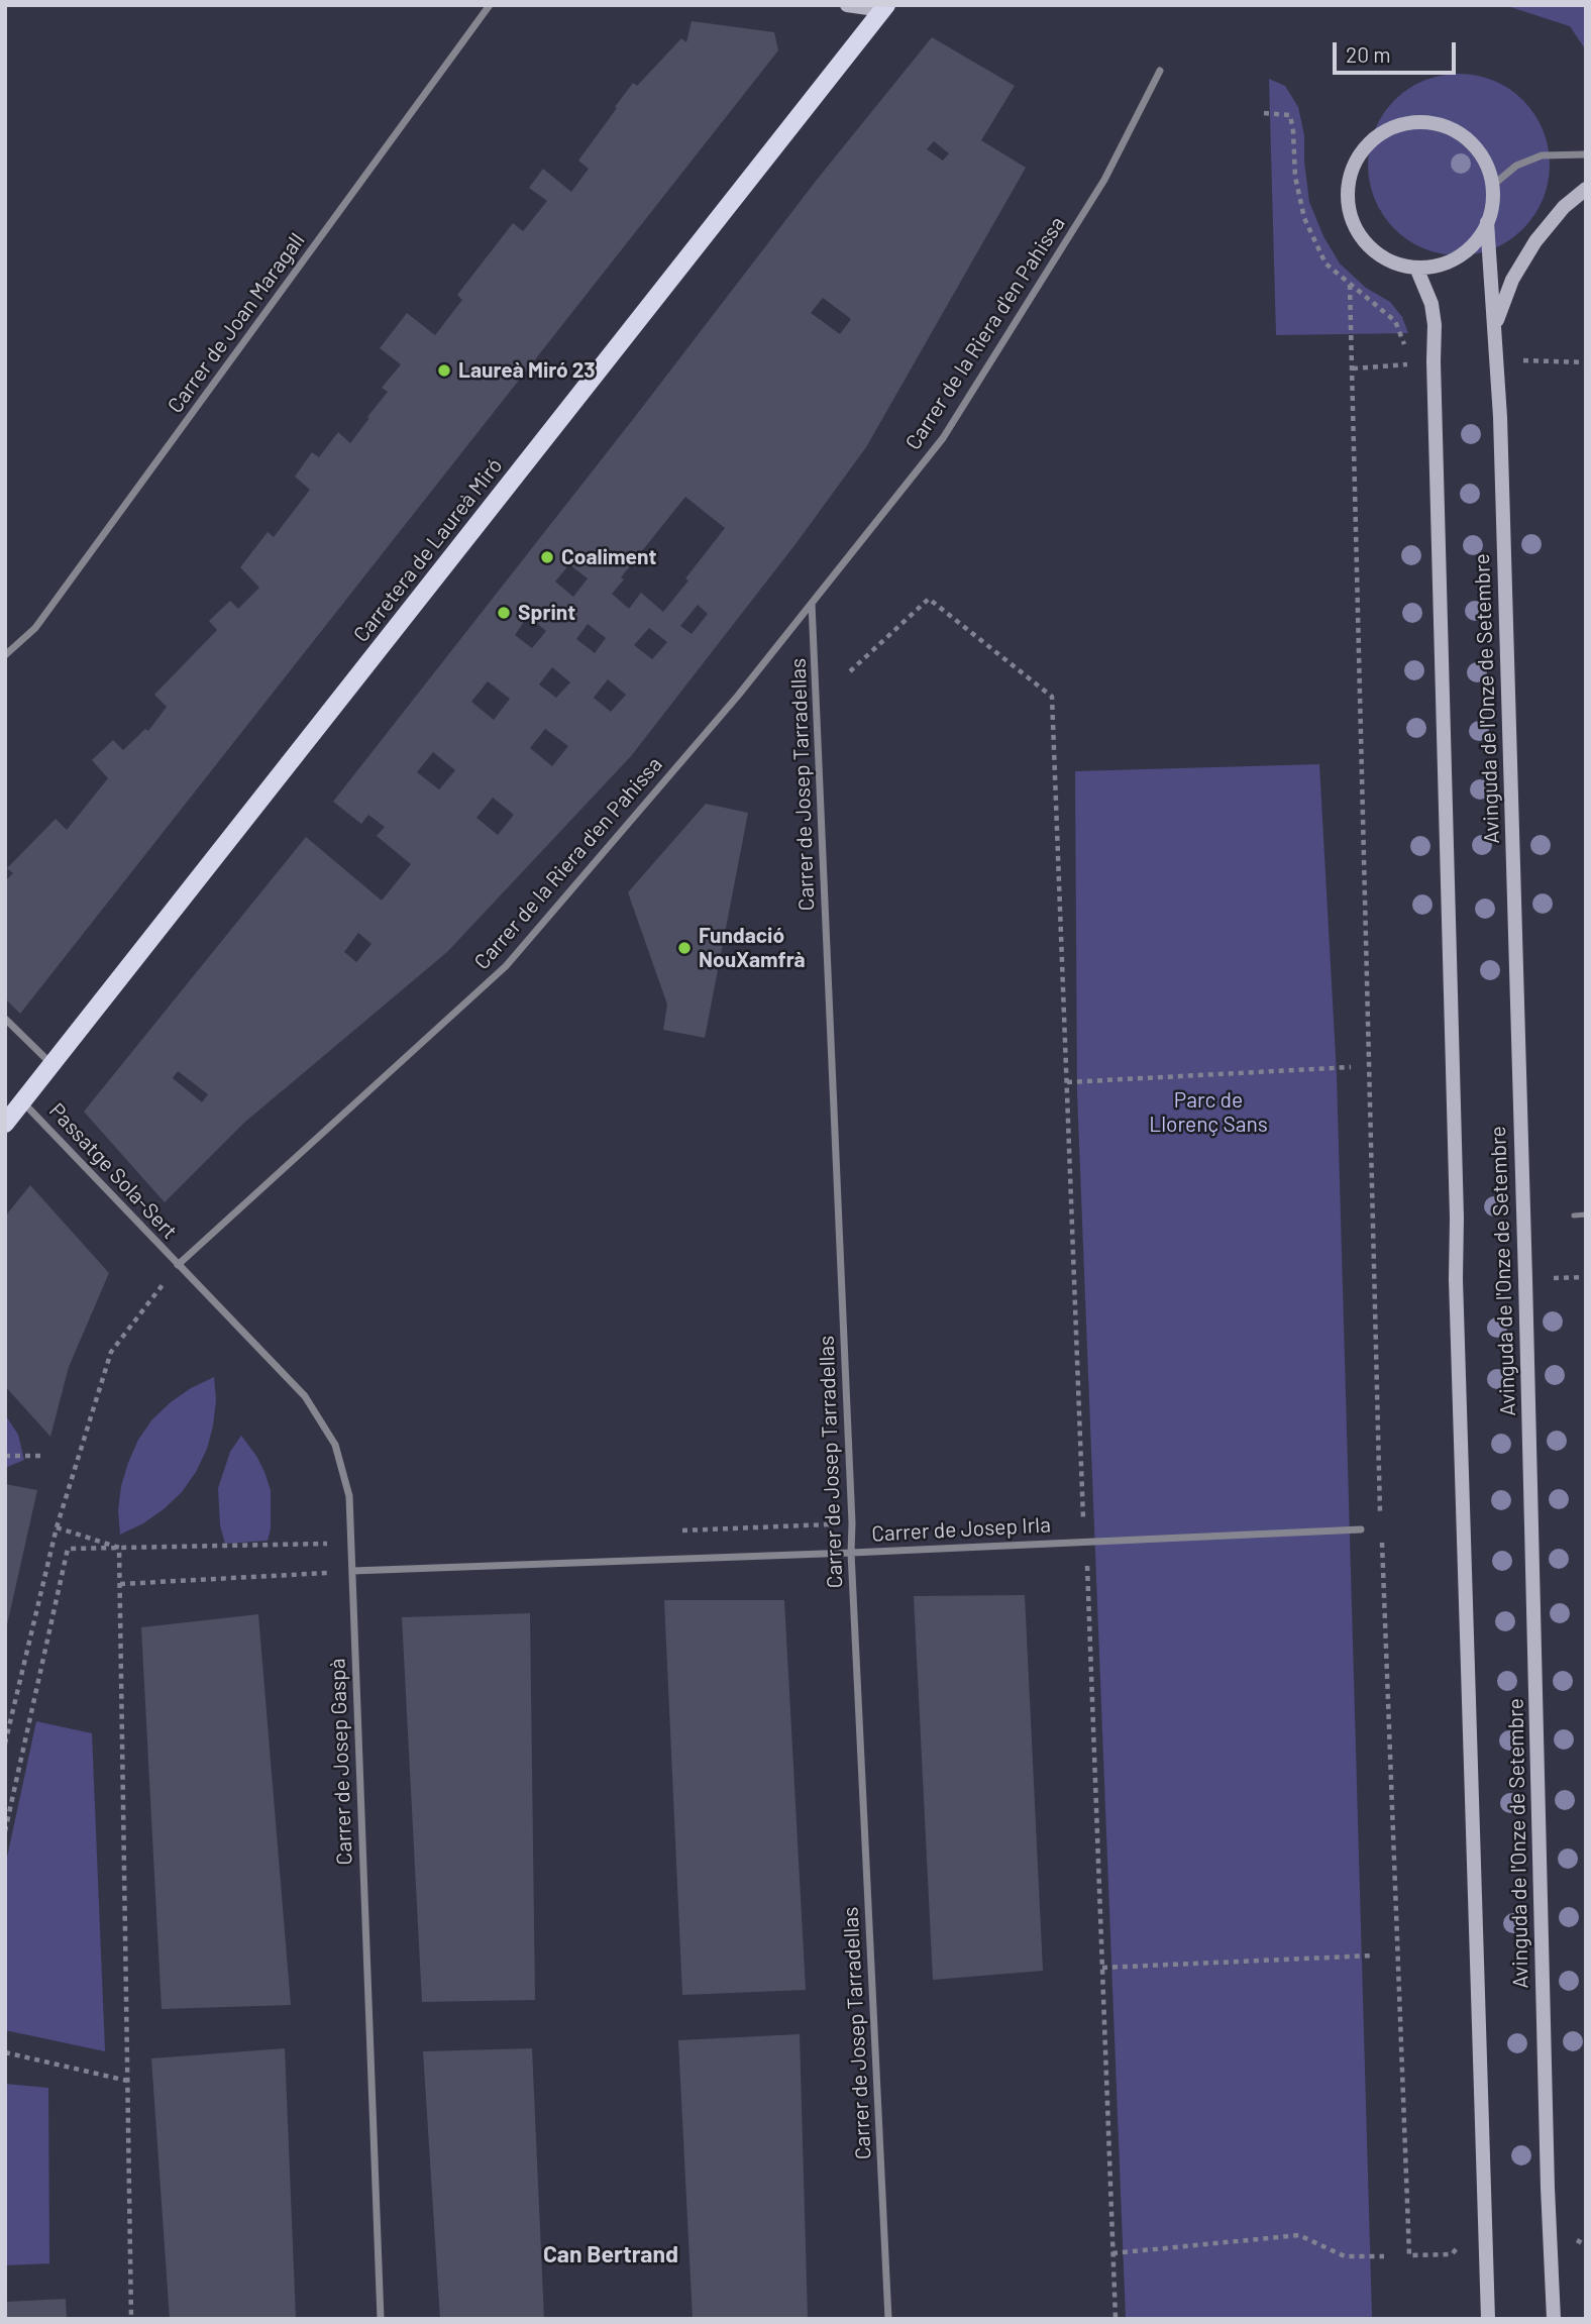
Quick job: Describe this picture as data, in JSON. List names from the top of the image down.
{
  "streets": {
    "main road": ["Carretera de Laureà Miró", "Avinguda de l'Onze de Setembre"],
    "street": [
      "Carrer de Joan Maragall",
      "Carrer de la Riera d'en Pahissa",
      "Carrer de Josep Tarradellas",
      "Passatge Sola-Sert",
      "Carrer de Josep Irla",
      "Carrer de Josep Gaspà"
    ]
  },
  "crossings": [
    ["Carrer de la Riera d'en Pahissa", "Carrer de Josep Tarradellas"],
    ["Carrer de la Riera d'en Pahissa", "Passatge Sola-Sert"],
    ["Carrer de la Riera d'en Pahissa", "Carrer de Josep Gaspà"],
    ["Carretera de Laureà Miró", "Passatge Sola-Sert"],
    ["Carrer de Josep Tarradellas", "Carrer de Josep Irla"],
    ["Passatge Sola-Sert", "Carrer de Josep Gaspà"],
    ["Carrer de Josep Irla", "Carrer de Josep Gaspà"]
  ],
  "districts": ["Can Bertrand"],
  "parks": ["Parc de Llorenç Sans"],
  "places": [
    "Laureà Miró 23",
    "Coaliment",
    "Sprint",
    "Fundació NouXamfrà"
  ],
  "scale_bar": "20 m"
}
